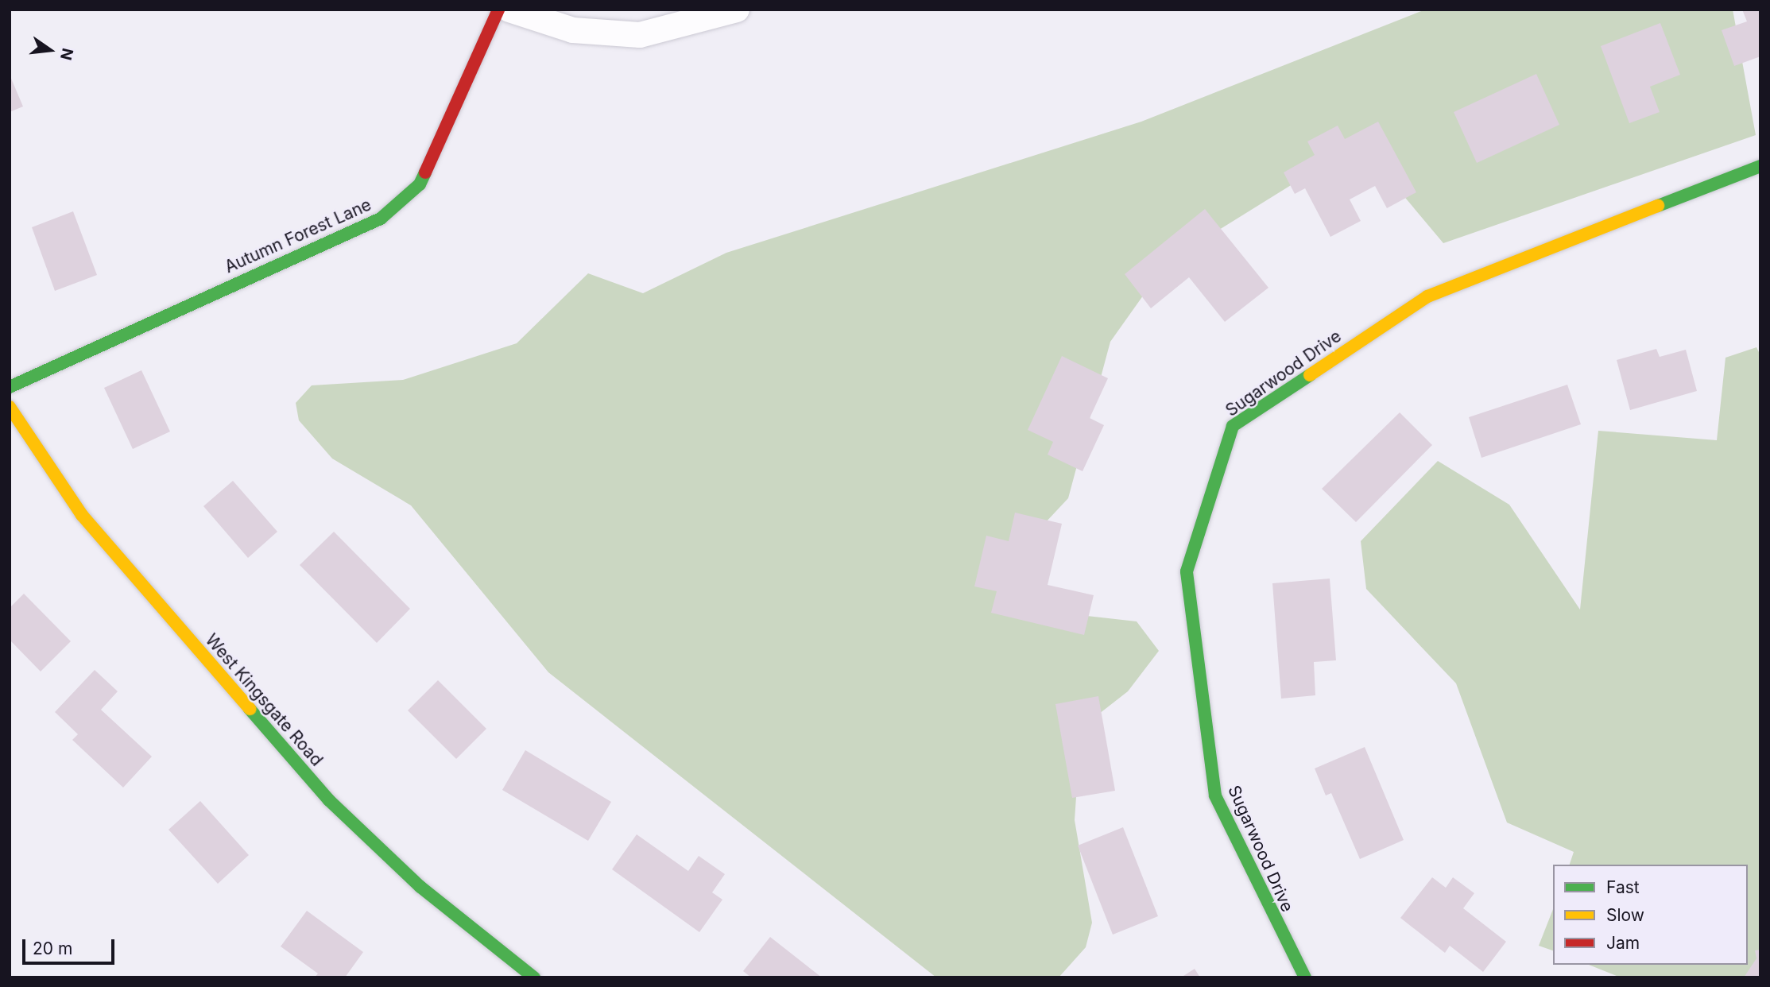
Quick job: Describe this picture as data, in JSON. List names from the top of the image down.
{
  "streets": {
    "street": ["Autumn Forest Lane", "Sugarwood Drive", "West Kingsgate Road"]
  },
  "legend": ["Fast", "Slow", "Jam"],
  "scale_bar": "20 m",
  "north": "right"
}
